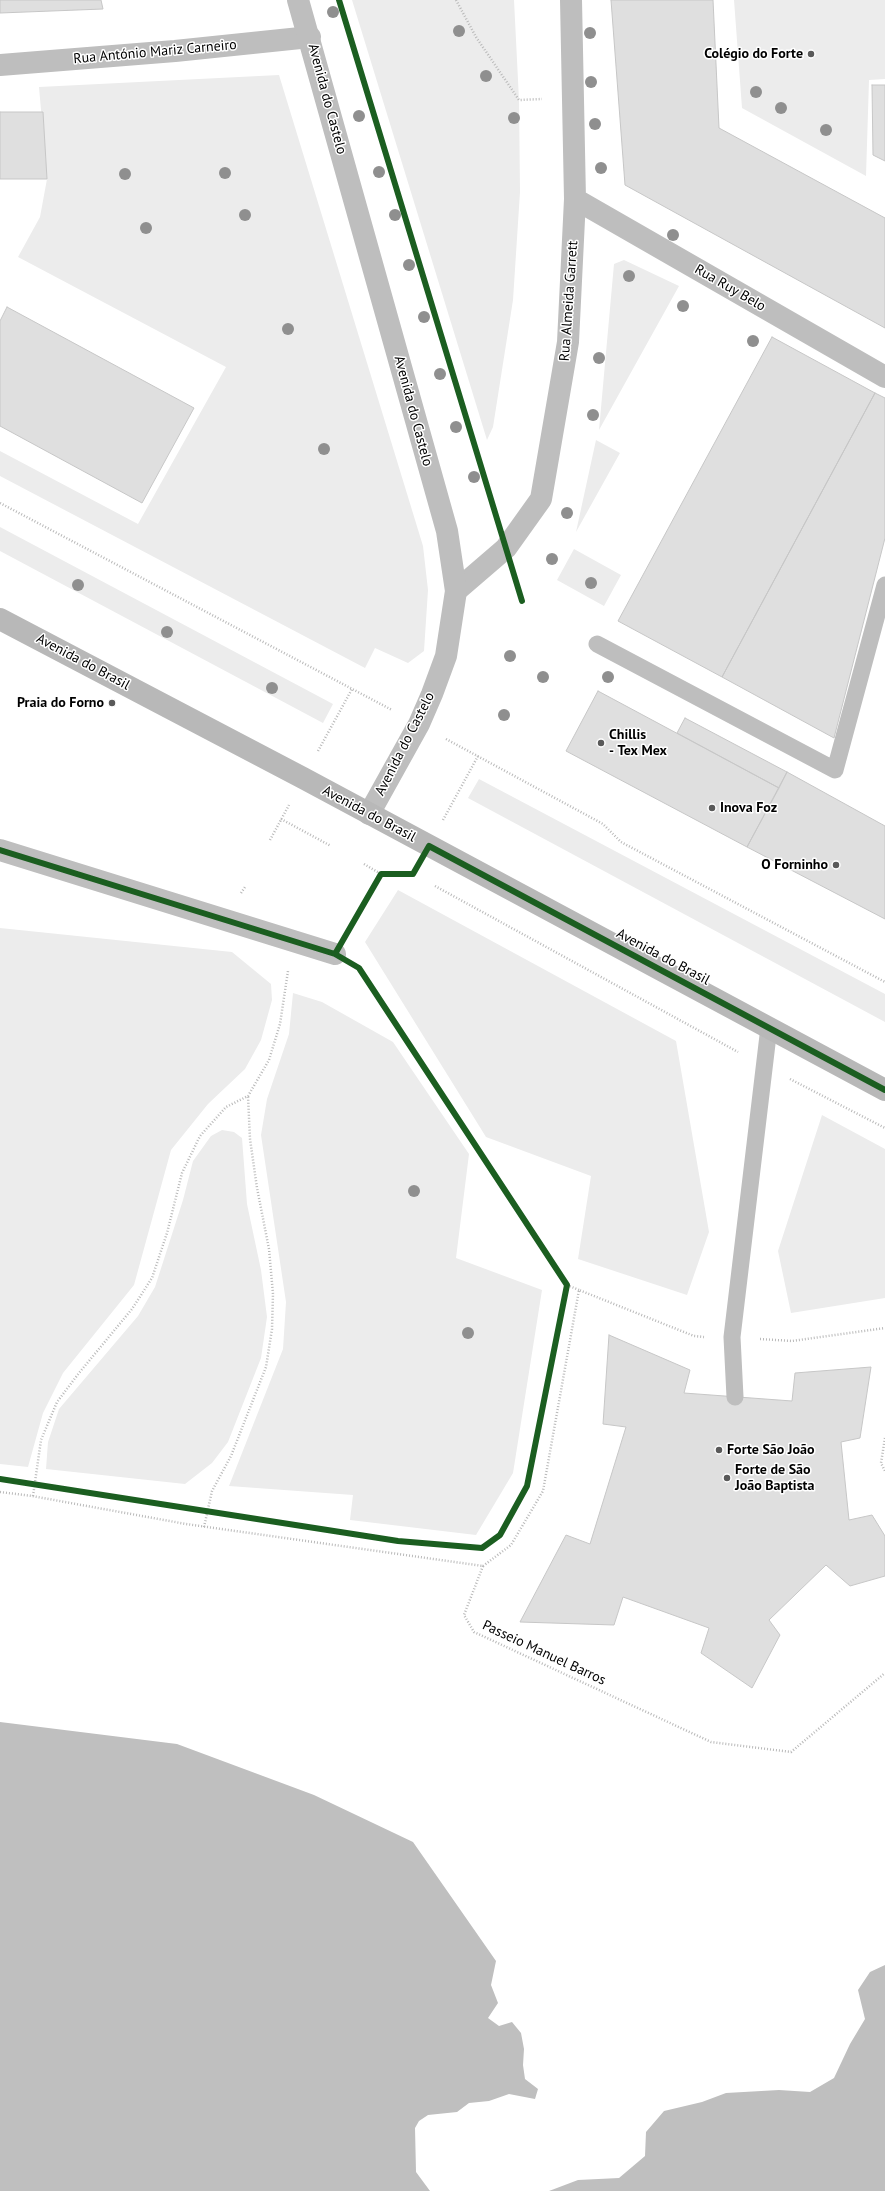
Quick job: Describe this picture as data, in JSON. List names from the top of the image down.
{
  "streets": {
    "main road": ["Avenida do Brasil"],
    "street": [
      "Rua António Mariz Carneiro",
      "Avenida do Castelo",
      "Rua Ruy Belo",
      "Rua Almeida Garrett"
    ],
    "path": ["Passeio Manuel Barros"]
  },
  "crossings": [
    ["Rua António Mariz Carneiro", "Avenida do Castelo"],
    ["Avenida do Castelo", "Rua Almeida Garrett"],
    ["Avenida do Castelo", "Avenida do Brasil"],
    ["Rua Ruy Belo", "Rua Almeida Garrett"]
  ],
  "places": [
    "Colégio do Forte",
    "Praia do Forno",
    "Chillis - Tex Mex",
    "Inova Foz",
    "O Forninho",
    "Forte São João",
    "Forte de São João Baptista"
  ]
}
